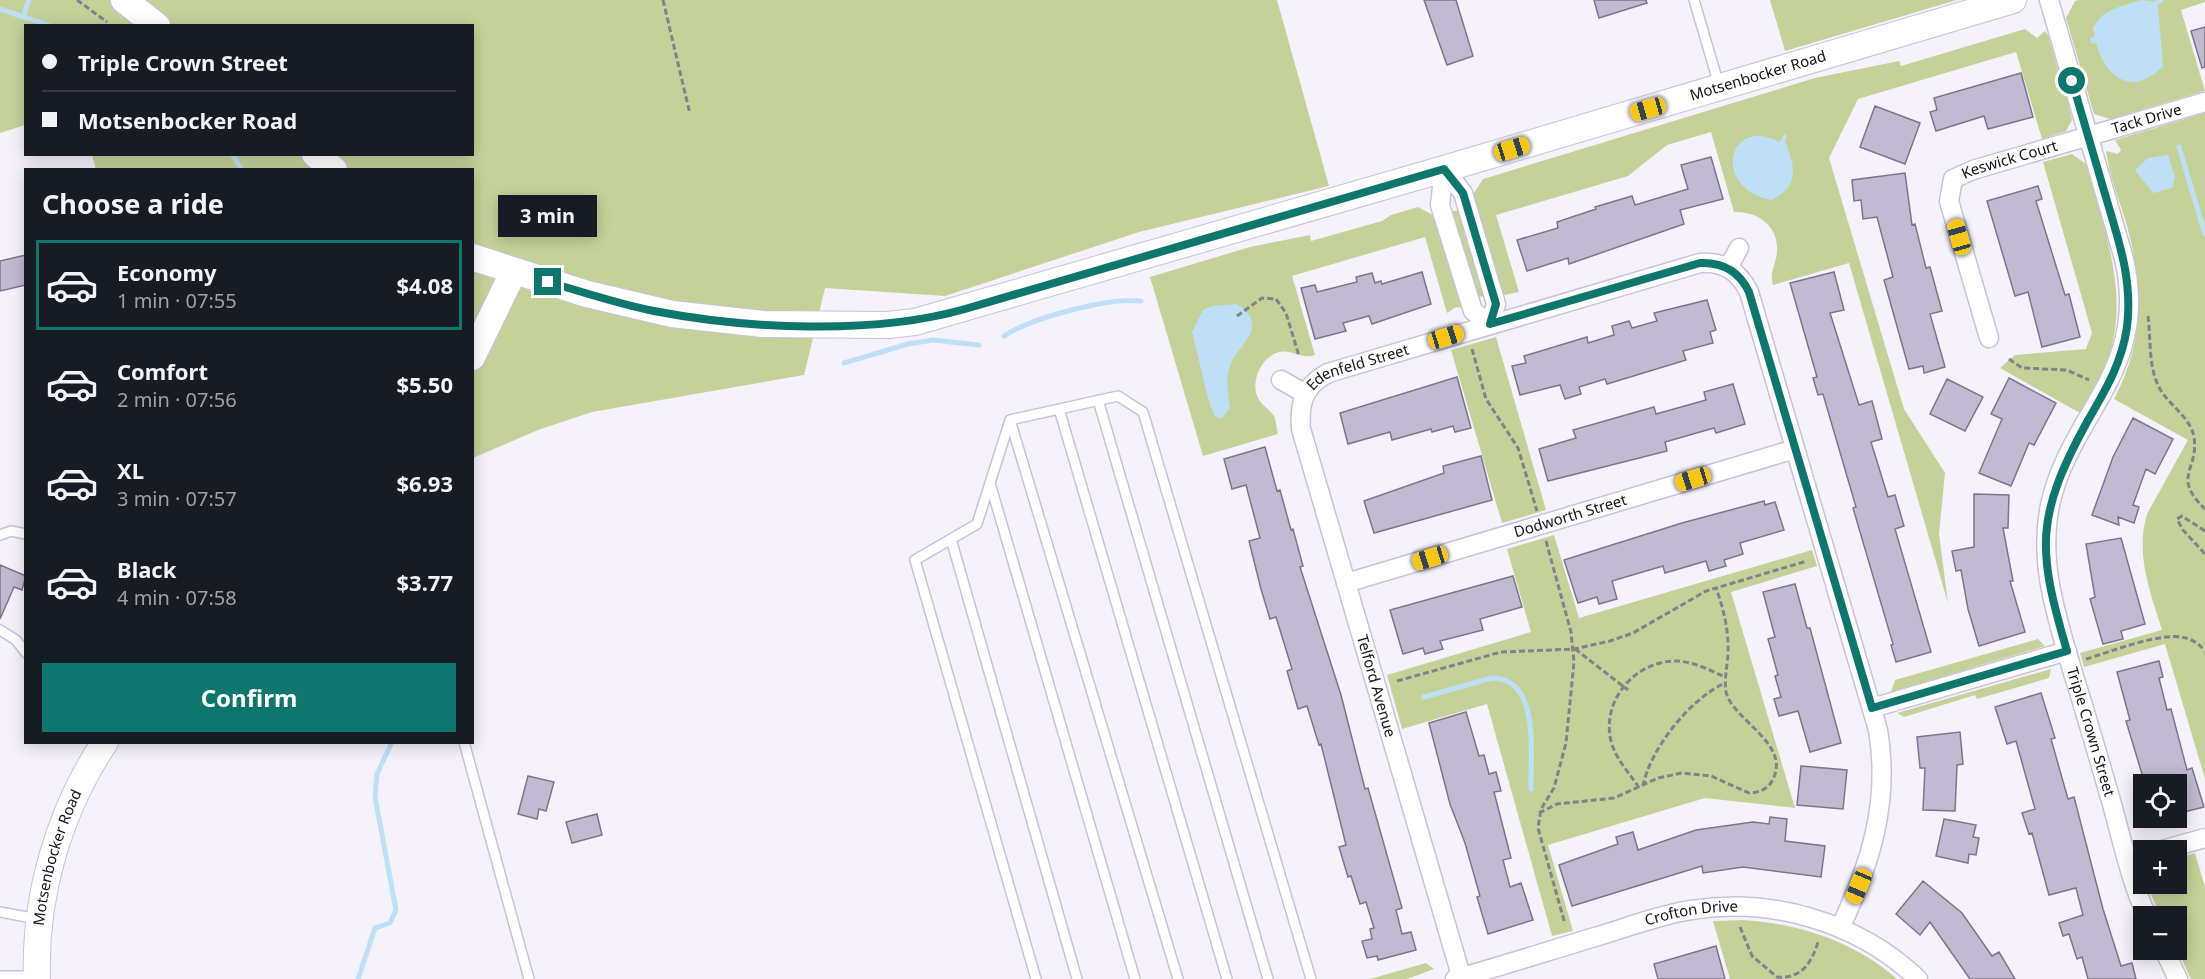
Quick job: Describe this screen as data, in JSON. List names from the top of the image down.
{
  "streets": {
    "main road": ["Motsenbocker Road"],
    "street": [
      "Tack Drive",
      "Keswick Court",
      "Edenfeld Street",
      "Dodworth Street",
      "Telford Avenue",
      "Triple Crown Street",
      "Crofton Drive"
    ]
  },
  "crossings": [
    ["Tack Drive", "Keswick Court"],
    ["Tack Drive", "Triple Crown Street"],
    ["Keswick Court", "Triple Crown Street"],
    ["Edenfeld Street", "Telford Avenue"],
    ["Dodworth Street", "Telford Avenue"],
    ["Telford Avenue", "Crofton Drive"]
  ],
  "page": {
    "banner": ["Triple Crown Street", "Motsenbocker Road"],
    "heading": "Choose a ride",
    "bubble": "3 min",
    "list": [
      {
        "name": "Economy",
        "note": "1 min · 07:55",
        "value": "$4.08"
      },
      {
        "name": "Comfort",
        "note": "2 min · 07:56",
        "value": "$5.50"
      },
      {
        "name": "XL",
        "note": "3 min · 07:57",
        "value": "$6.93"
      },
      {
        "name": "Black",
        "note": "4 min · 07:58",
        "value": "$3.77"
      }
    ],
    "buttons": "Confirm",
    "map_buttons": ["+", "−"]
  }
}
